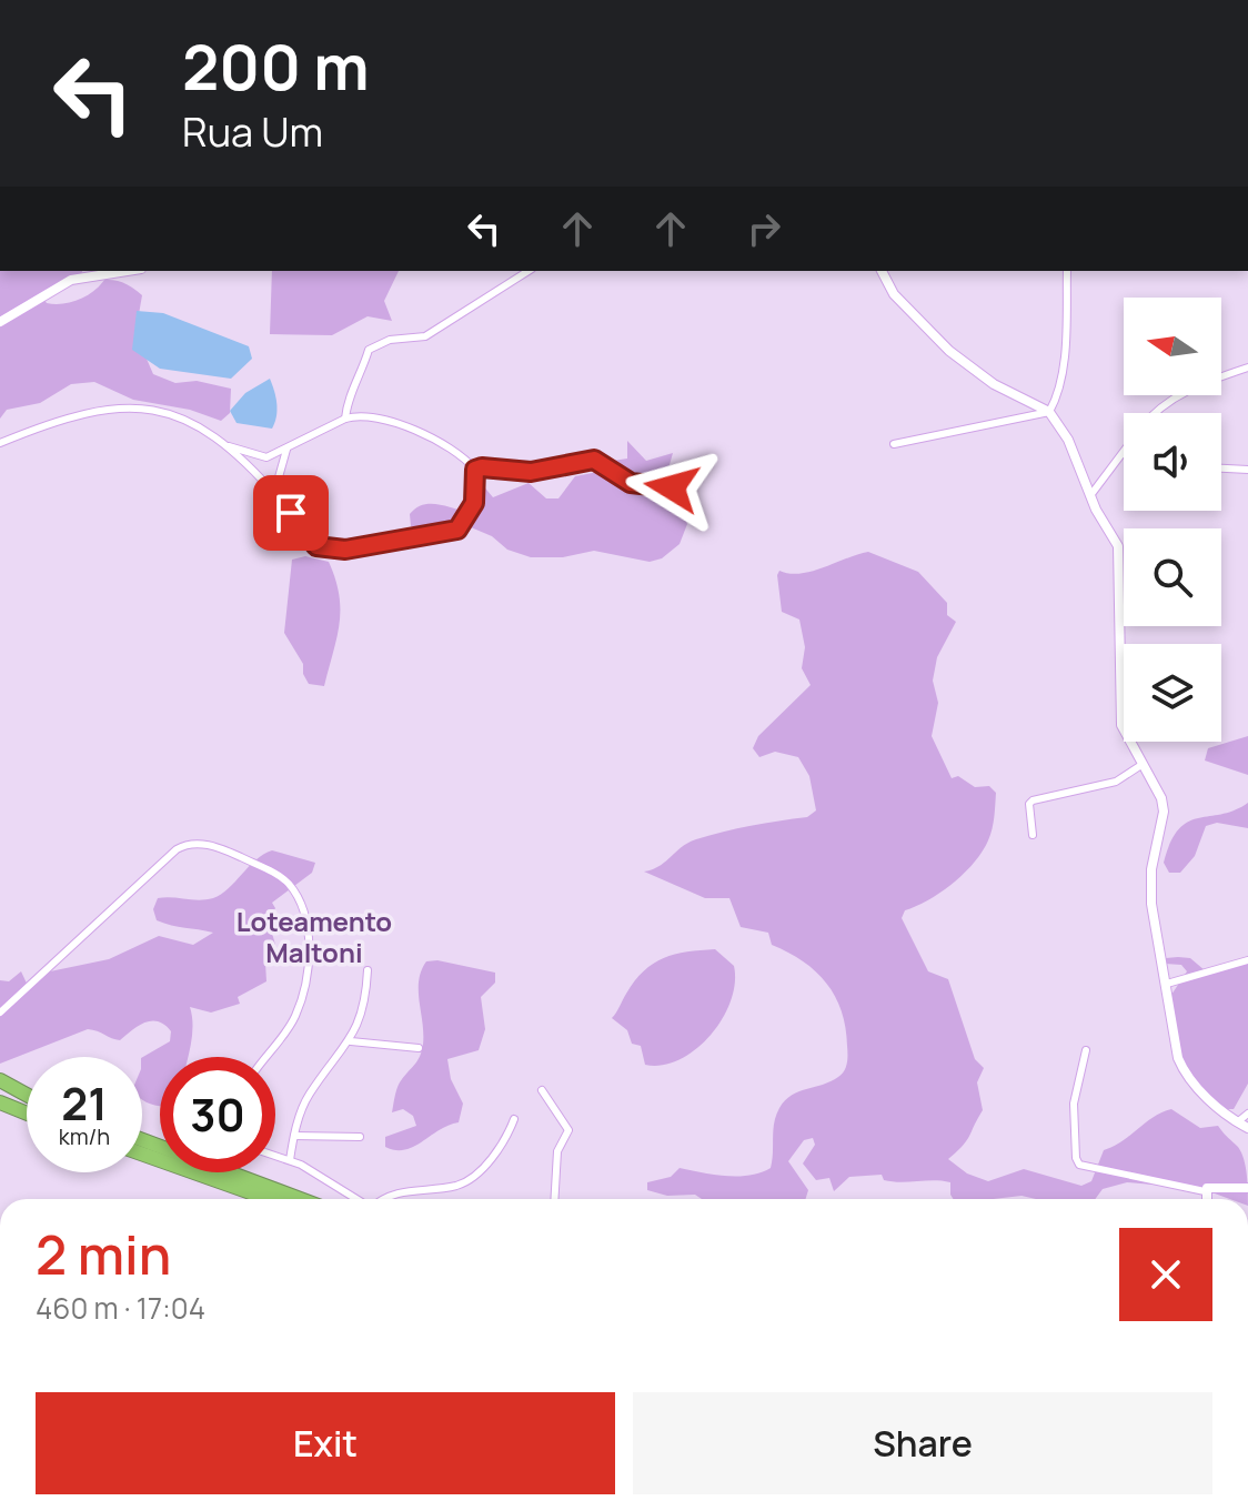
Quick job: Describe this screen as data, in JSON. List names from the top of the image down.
{
  "districts": ["Loteamento Maltoni"],
  "north": "left",
  "page": {
    "turn": ["200 m", "Rua Um"],
    "speed": "21 km/h",
    "limit": "30",
    "heading": ["2 min", "460 m · 17:04"],
    "buttons": ["Exit", "Share"]
  }
}
